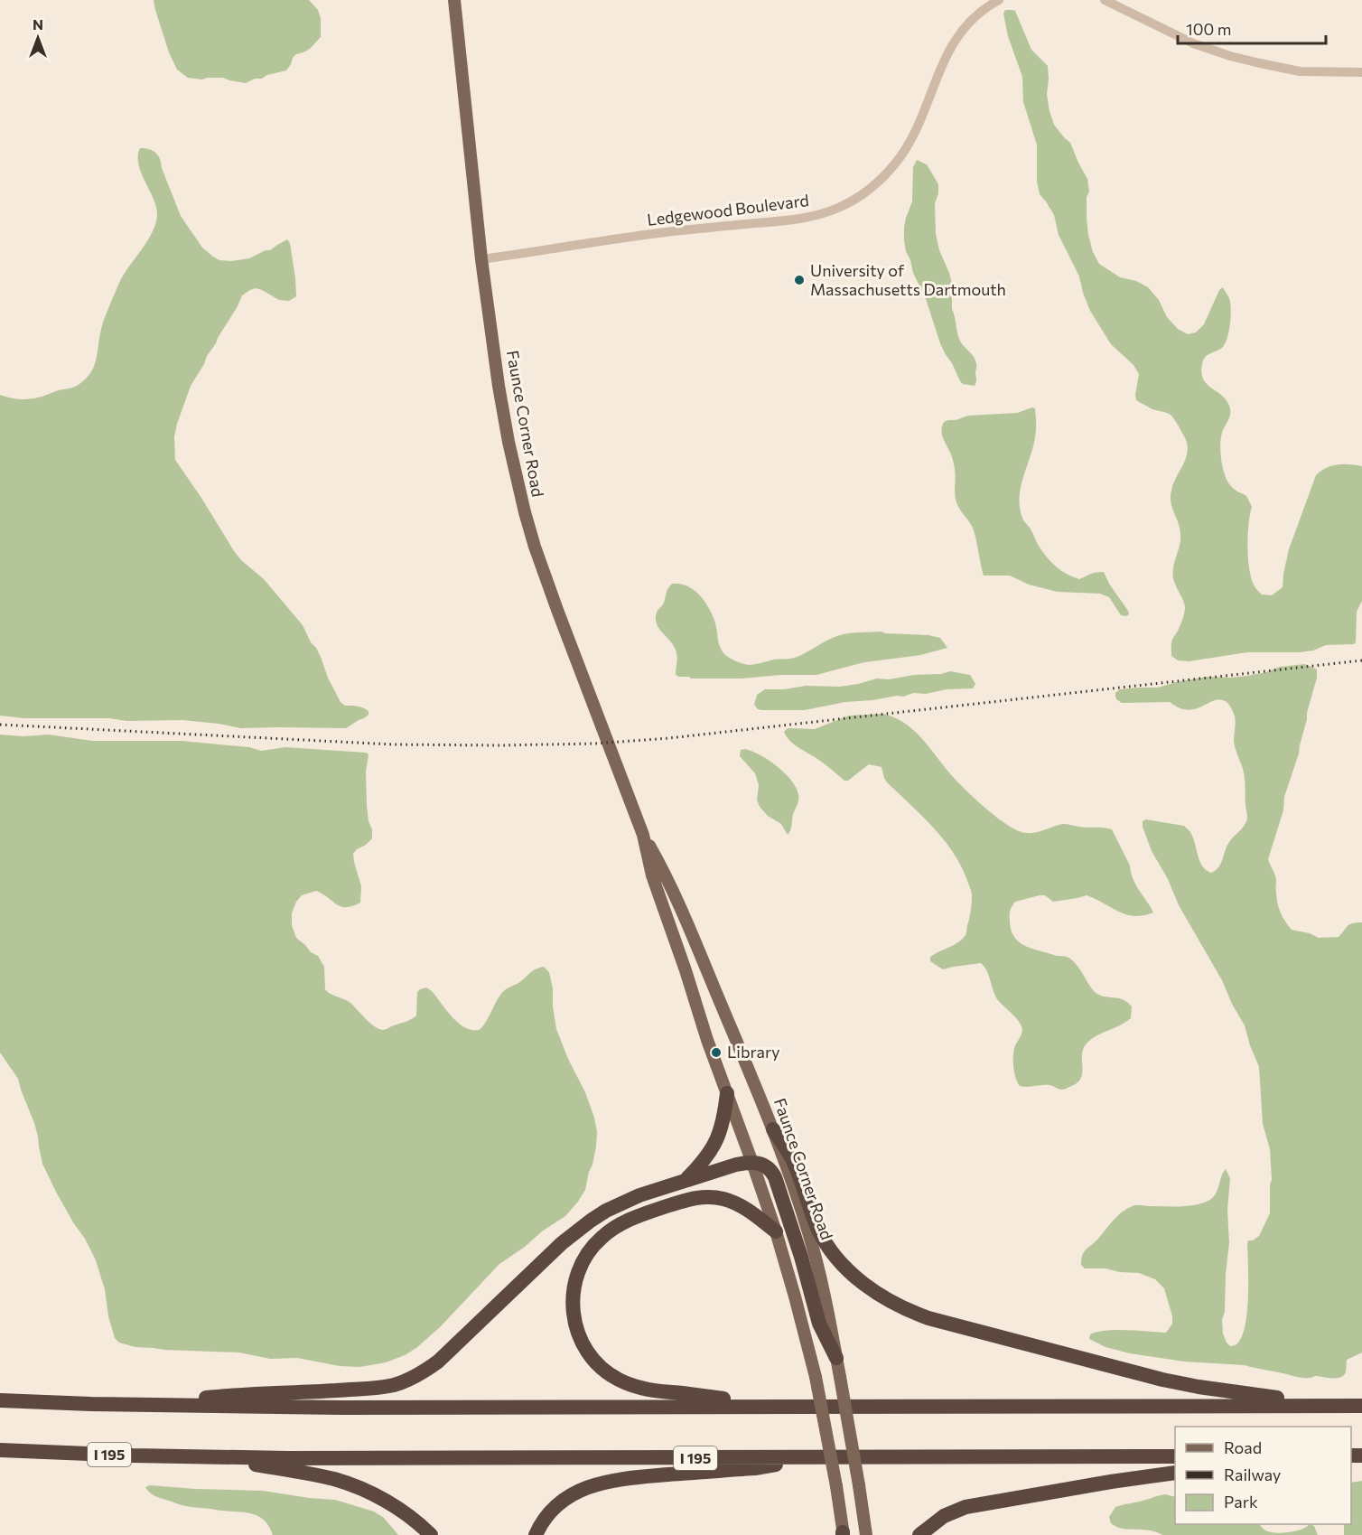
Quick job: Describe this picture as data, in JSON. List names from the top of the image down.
{
  "streets": {
    "highway": ["I 195"],
    "main road": ["Faunce Corner Road"],
    "street": ["Ledgewood Boulevard"]
  },
  "crossings": [
    ["Ledgewood Boulevard", "Faunce Corner Road"]
  ],
  "places": ["University of Massachusetts Dartmouth", "Library"],
  "legend": ["Road", "Railway", "Park"],
  "scale_bar": "100 m",
  "north": "top"
}
